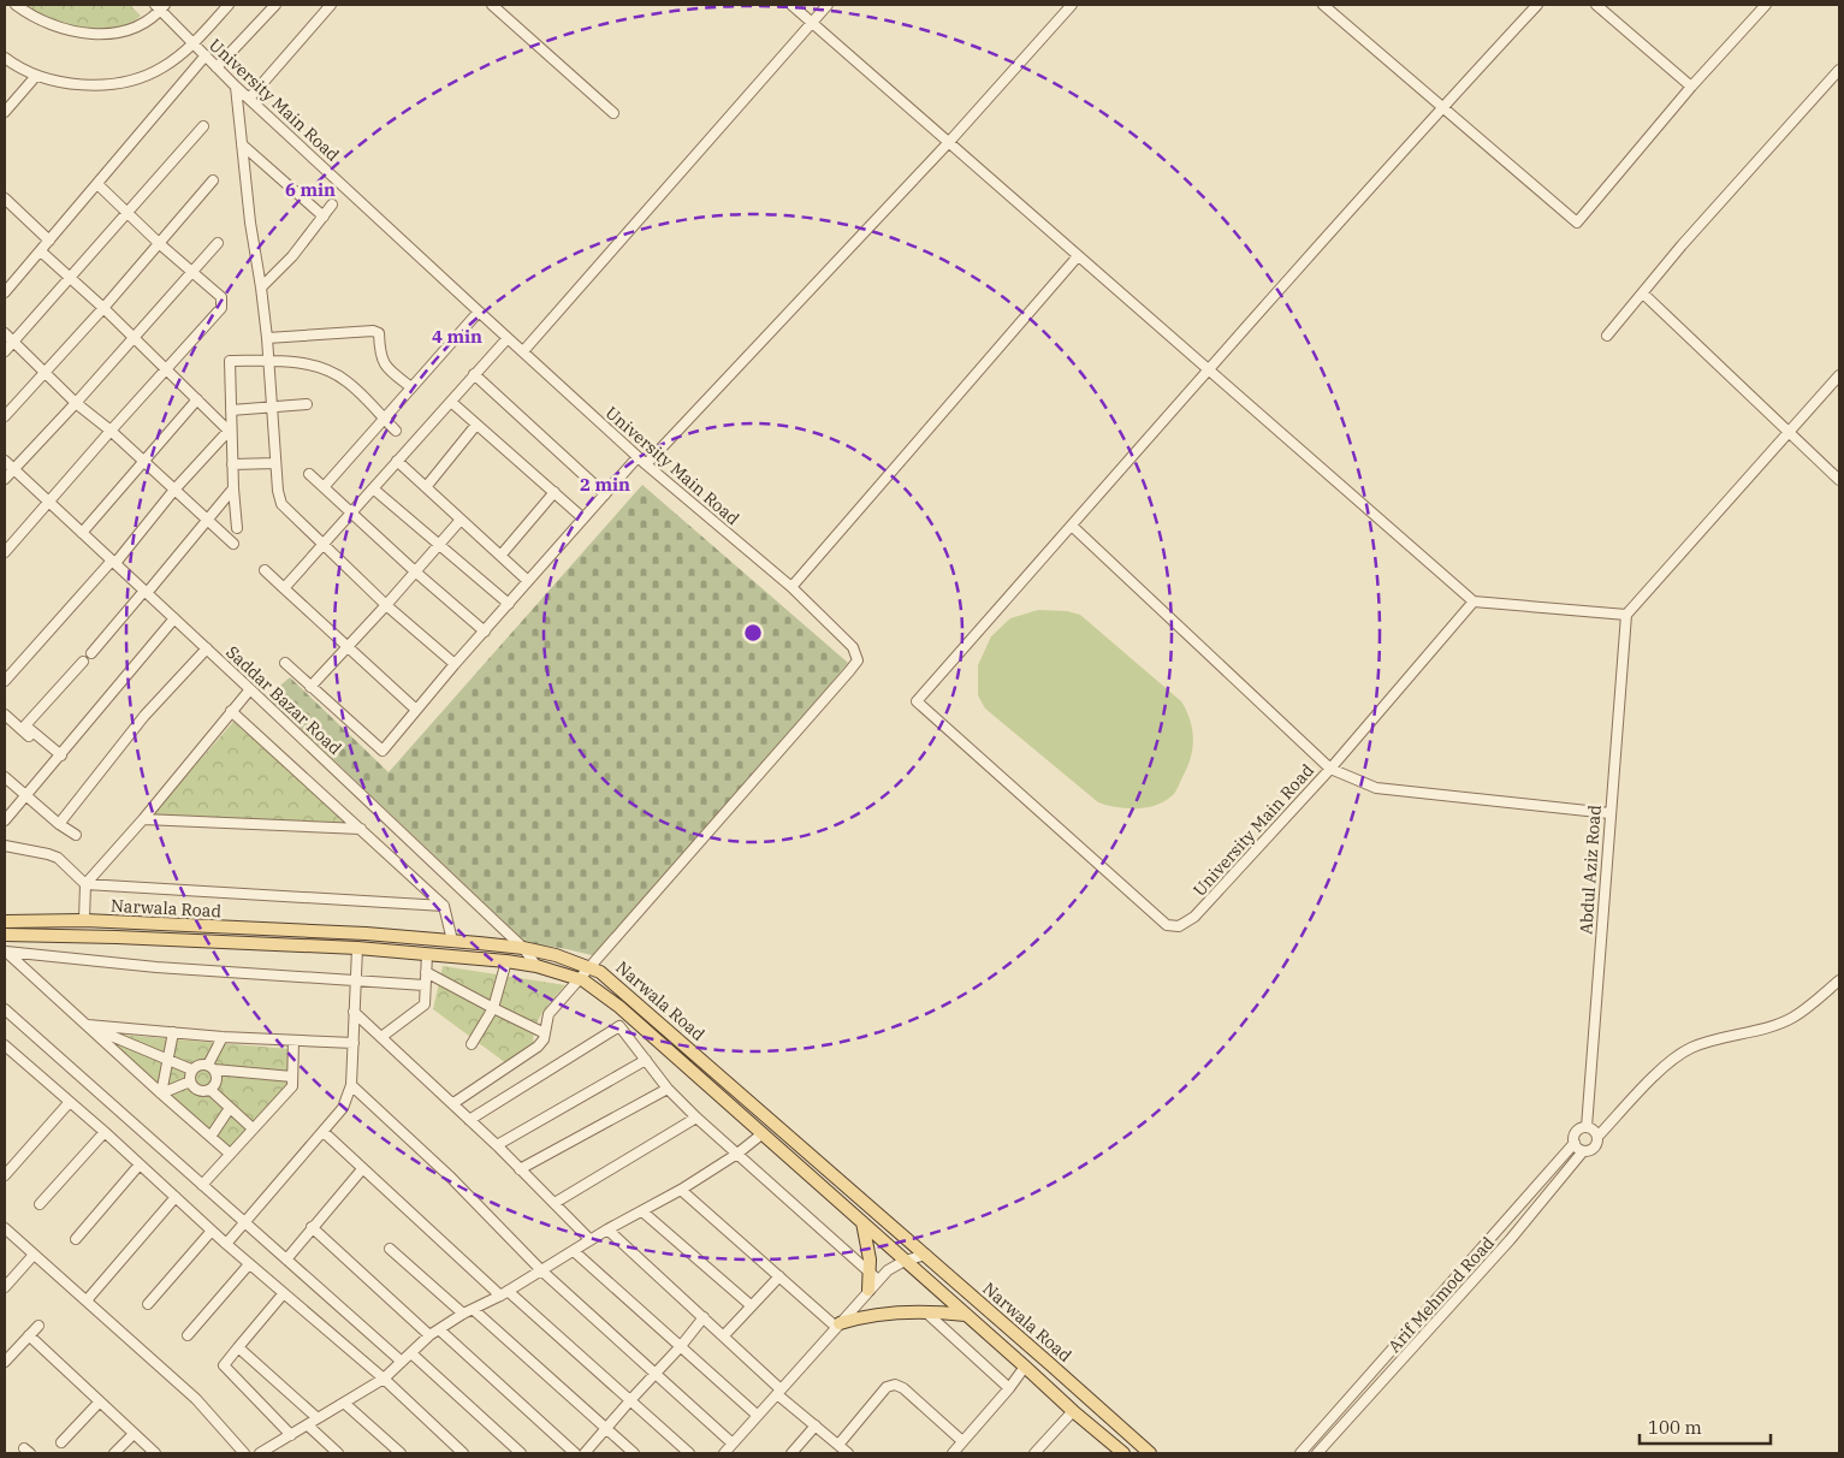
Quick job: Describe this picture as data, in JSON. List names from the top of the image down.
{
  "streets": {
    "main road": ["Narwala Road"],
    "street": [
      "University Main Road",
      "Saddar Bazar Road",
      "Abdul Aziz Road",
      "Arif Mehmod Road"
    ]
  },
  "crossings": [
    ["University Main Road", "Narwala Road"],
    ["Saddar Bazar Road", "Narwala Road"],
    ["Abdul Aziz Road", "Arif Mehmod Road"]
  ],
  "scale_bar": "100 m",
  "rings": ["6 min", "4 min", "2 min"]
}
